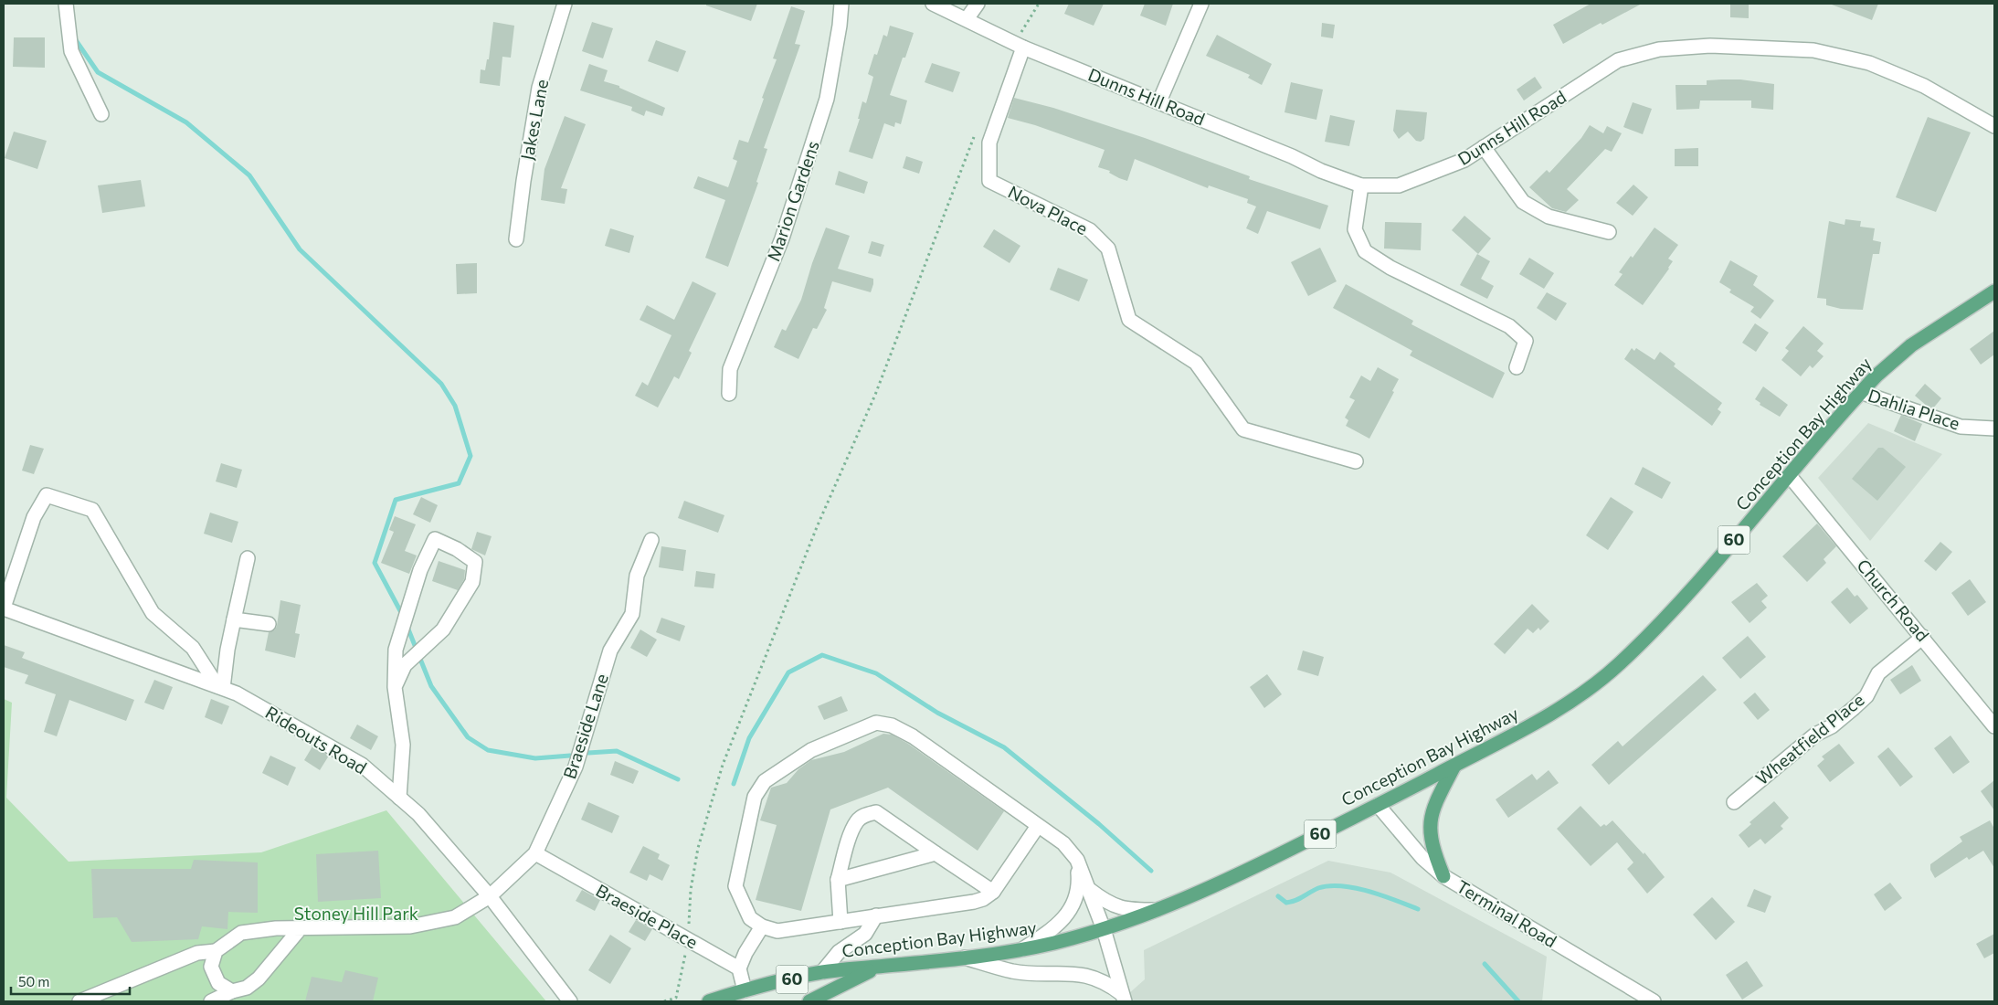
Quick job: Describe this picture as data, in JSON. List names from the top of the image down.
{
  "streets": {
    "main road": ["Conception Bay Highway", "60"],
    "street": [
      "Dunns Hill Road",
      "Jakes Lane",
      "Marion Gardens",
      "Nova Place",
      "Dahlia Place",
      "Church Road",
      "Braeside Lane",
      "Wheatfield Place",
      "Rideouts Road",
      "Terminal Road",
      "Braeside Place"
    ]
  },
  "crossings": [
    ["Dunns Hill Road", "Nova Place"],
    ["Dahlia Place", "Conception Bay Highway"],
    ["Conception Bay Highway", "Church Road"],
    ["Conception Bay Highway", "Terminal Road"],
    ["Church Road", "Wheatfield Place"],
    ["Braeside Lane", "Rideouts Road"],
    ["Braeside Lane", "Braeside Place"]
  ],
  "parks": ["Stoney Hill Park"],
  "scale_bar": "50 m"
}
